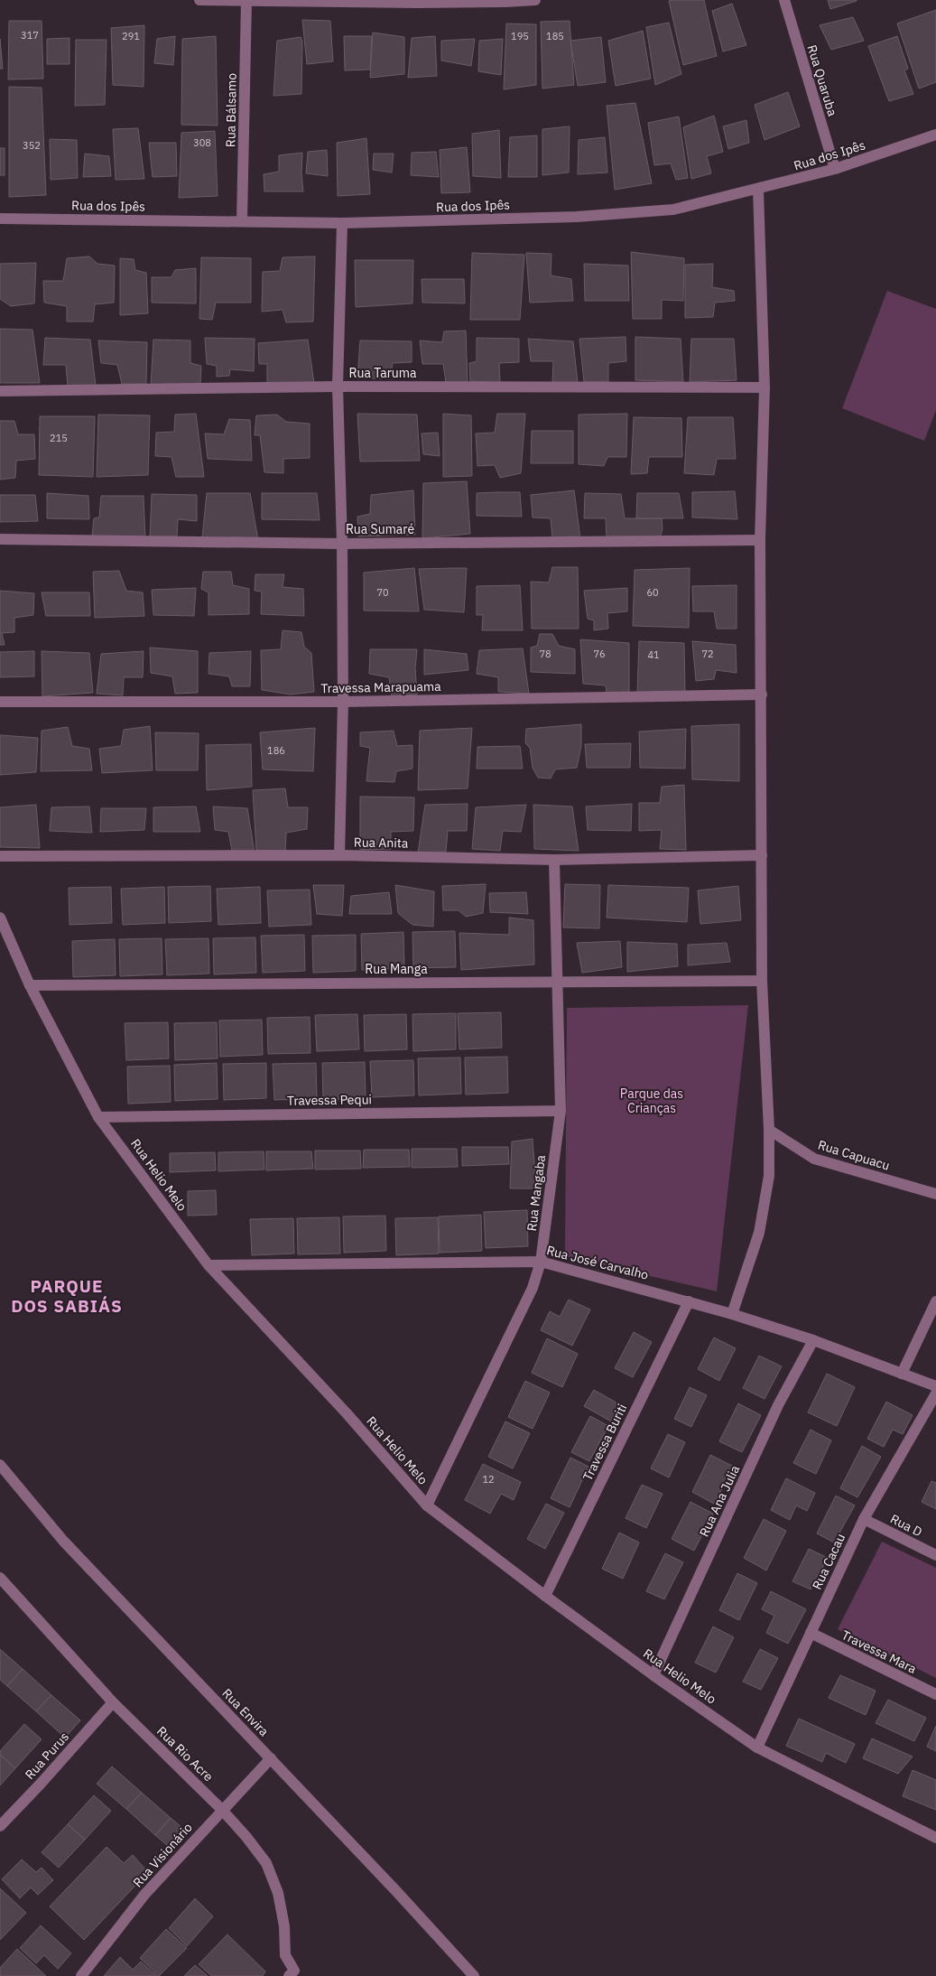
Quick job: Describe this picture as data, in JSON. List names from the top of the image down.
{
  "streets": {
    "street": [
      "Rua Quaruba",
      "Rua Bálsamo",
      "Rua dos Ipês",
      "Rua Taruma",
      "Rua Sumaré",
      "Travessa Marapuama",
      "Rua Anita",
      "Rua Manga",
      "Travessa Pequi",
      "Rua Capuacu",
      "Rua Helio Melo",
      "Rua Mangaba",
      "Rua José Carvalho",
      "Travessa Buriti",
      "Rua Ana Julia",
      "Rua D",
      "Rua Cacau",
      "Travessa Mara",
      "Rua Envira",
      "Rua Rio Acre",
      "Rua Purus",
      "Rua Visionário"
    ]
  },
  "crossings": [
    ["Rua Quaruba", "Rua dos Ipês"],
    ["Rua Bálsamo", "Rua dos Ipês"],
    ["Rua Anita", "Rua Mangaba"],
    ["Rua Manga", "Rua Helio Melo"],
    ["Rua Manga", "Rua Mangaba"],
    ["Travessa Pequi", "Rua Helio Melo"],
    ["Travessa Pequi", "Rua Mangaba"],
    ["Rua Helio Melo", "Rua Mangaba"],
    ["Rua Helio Melo", "Rua José Carvalho"],
    ["Rua Helio Melo", "Travessa Buriti"],
    ["Rua Helio Melo", "Rua Ana Julia"],
    ["Rua Helio Melo", "Rua Cacau"],
    ["Rua Mangaba", "Rua José Carvalho"],
    ["Rua José Carvalho", "Travessa Buriti"],
    ["Rua José Carvalho", "Rua Ana Julia"],
    ["Rua D", "Rua Cacau"],
    ["Rua Cacau", "Travessa Mara"],
    ["Rua Envira", "Rua Visionário"],
    ["Rua Rio Acre", "Rua Purus"],
    ["Rua Rio Acre", "Rua Visionário"]
  ],
  "districts": ["PARQUE DOS SABIÁS"],
  "parks": ["Parque das Crianças"],
  "house_numbers": [
    "317",
    "291",
    "195",
    "185",
    "308",
    "352",
    "215",
    "70",
    "60",
    "78",
    "76",
    "72",
    "41",
    "186",
    "12"
  ]
}
